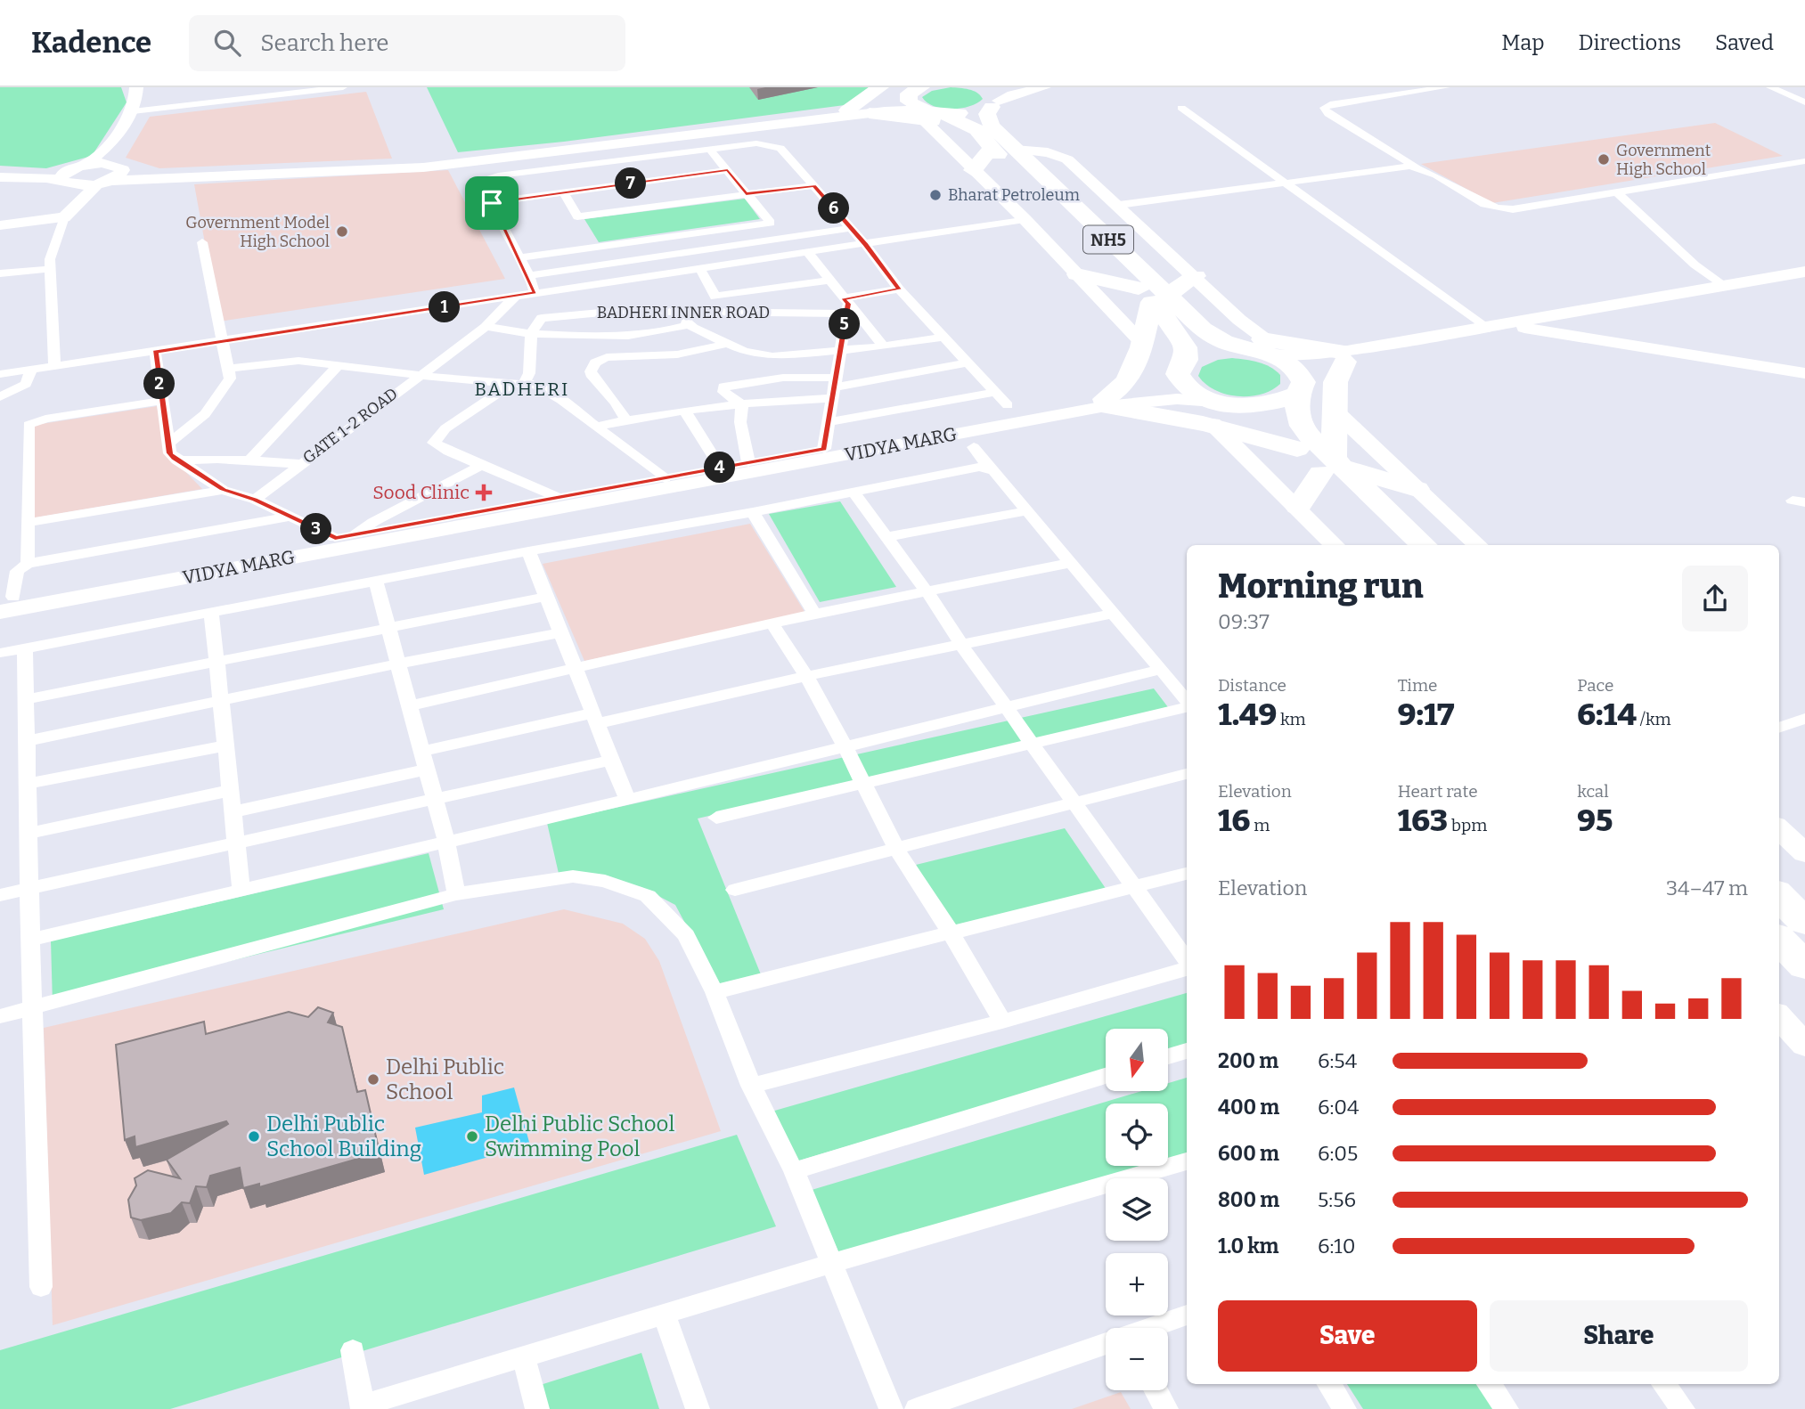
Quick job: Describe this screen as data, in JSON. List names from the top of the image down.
{
  "streets": {
    "highway": ["NH5"],
    "main road": ["VIDYA MARG"],
    "street": ["BADHERI INNER ROAD", "GATE 1-2 ROAD"]
  },
  "crossings": [
    ["NH5", "VIDYA MARG"]
  ],
  "districts": ["BADHERI"],
  "places": {
    "other": [
      "Government High School",
      "Bharat Petroleum",
      "Government Model High School",
      "Delhi Public School",
      "Delhi Public School Building",
      "Delhi Public School Swimming Pool"
    ],
    "health": ["Sood Clinic"]
  },
  "north": "bottom",
  "page": {
    "header": "Kadence",
    "search": "Search here",
    "nav": ["Map", "Directions", "Saved"],
    "pins": [
      "7",
      "6",
      "1",
      "5",
      "2",
      "4",
      "3"
    ],
    "heading": ["Morning run", "09:37"],
    "stats": [
      ["Distance", "1.49 km"],
      ["Time", "9:17"],
      ["Pace", "6:14 /km"],
      ["Elevation", "16 m"],
      ["Heart rate", "163 bpm"],
      ["kcal", "95"]
    ],
    "chart": ["Elevation", "34–47 m"],
    "map_buttons": ["+", "−"],
    "list": [
      {
        "name": "200 m",
        "note": "6:54"
      },
      {
        "name": "400 m",
        "note": "6:04"
      },
      {
        "name": "600 m",
        "note": "6:05"
      },
      {
        "name": "800 m",
        "note": "5:56"
      },
      {
        "name": "1.0 km",
        "note": "6:10"
      }
    ],
    "buttons": ["Save", "Share"]
  }
}
